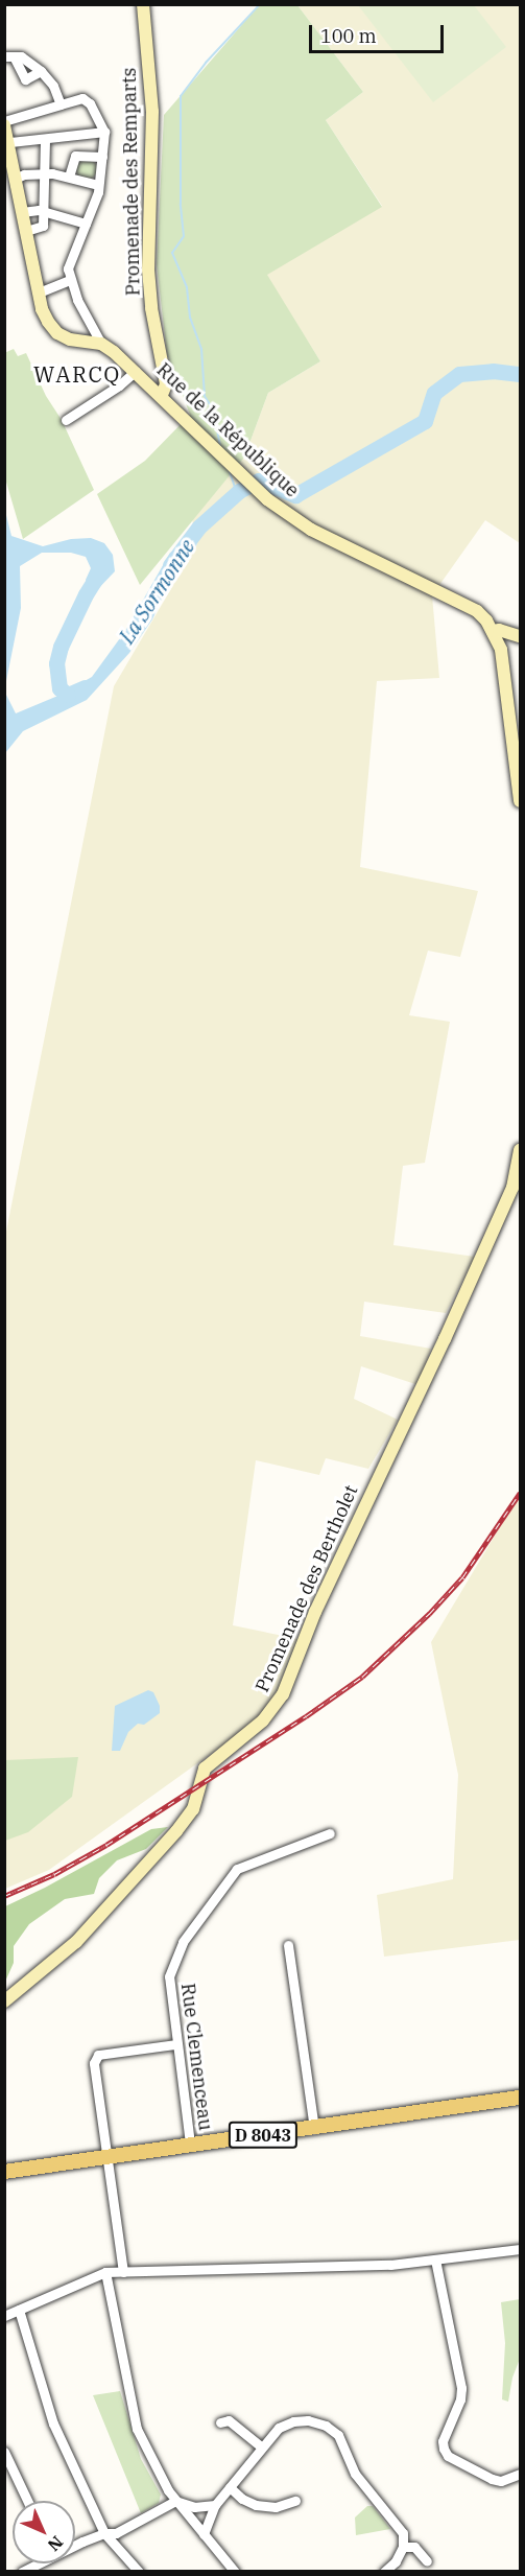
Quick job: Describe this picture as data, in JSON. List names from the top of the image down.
{
  "streets": {
    "main road": ["D 8043"],
    "street": [
      "Promenade des Remparts",
      "Rue de la République",
      "Promenade des Bertholet",
      "Rue Clemenceau"
    ]
  },
  "crossings": [
    ["Promenade des Remparts", "Rue de la République"],
    ["Rue Clemenceau", "D 8043"]
  ],
  "districts": ["WARCQ"],
  "water": ["La Sormonne"],
  "scale_bar": "100 m",
  "north": "bottom right"
}
